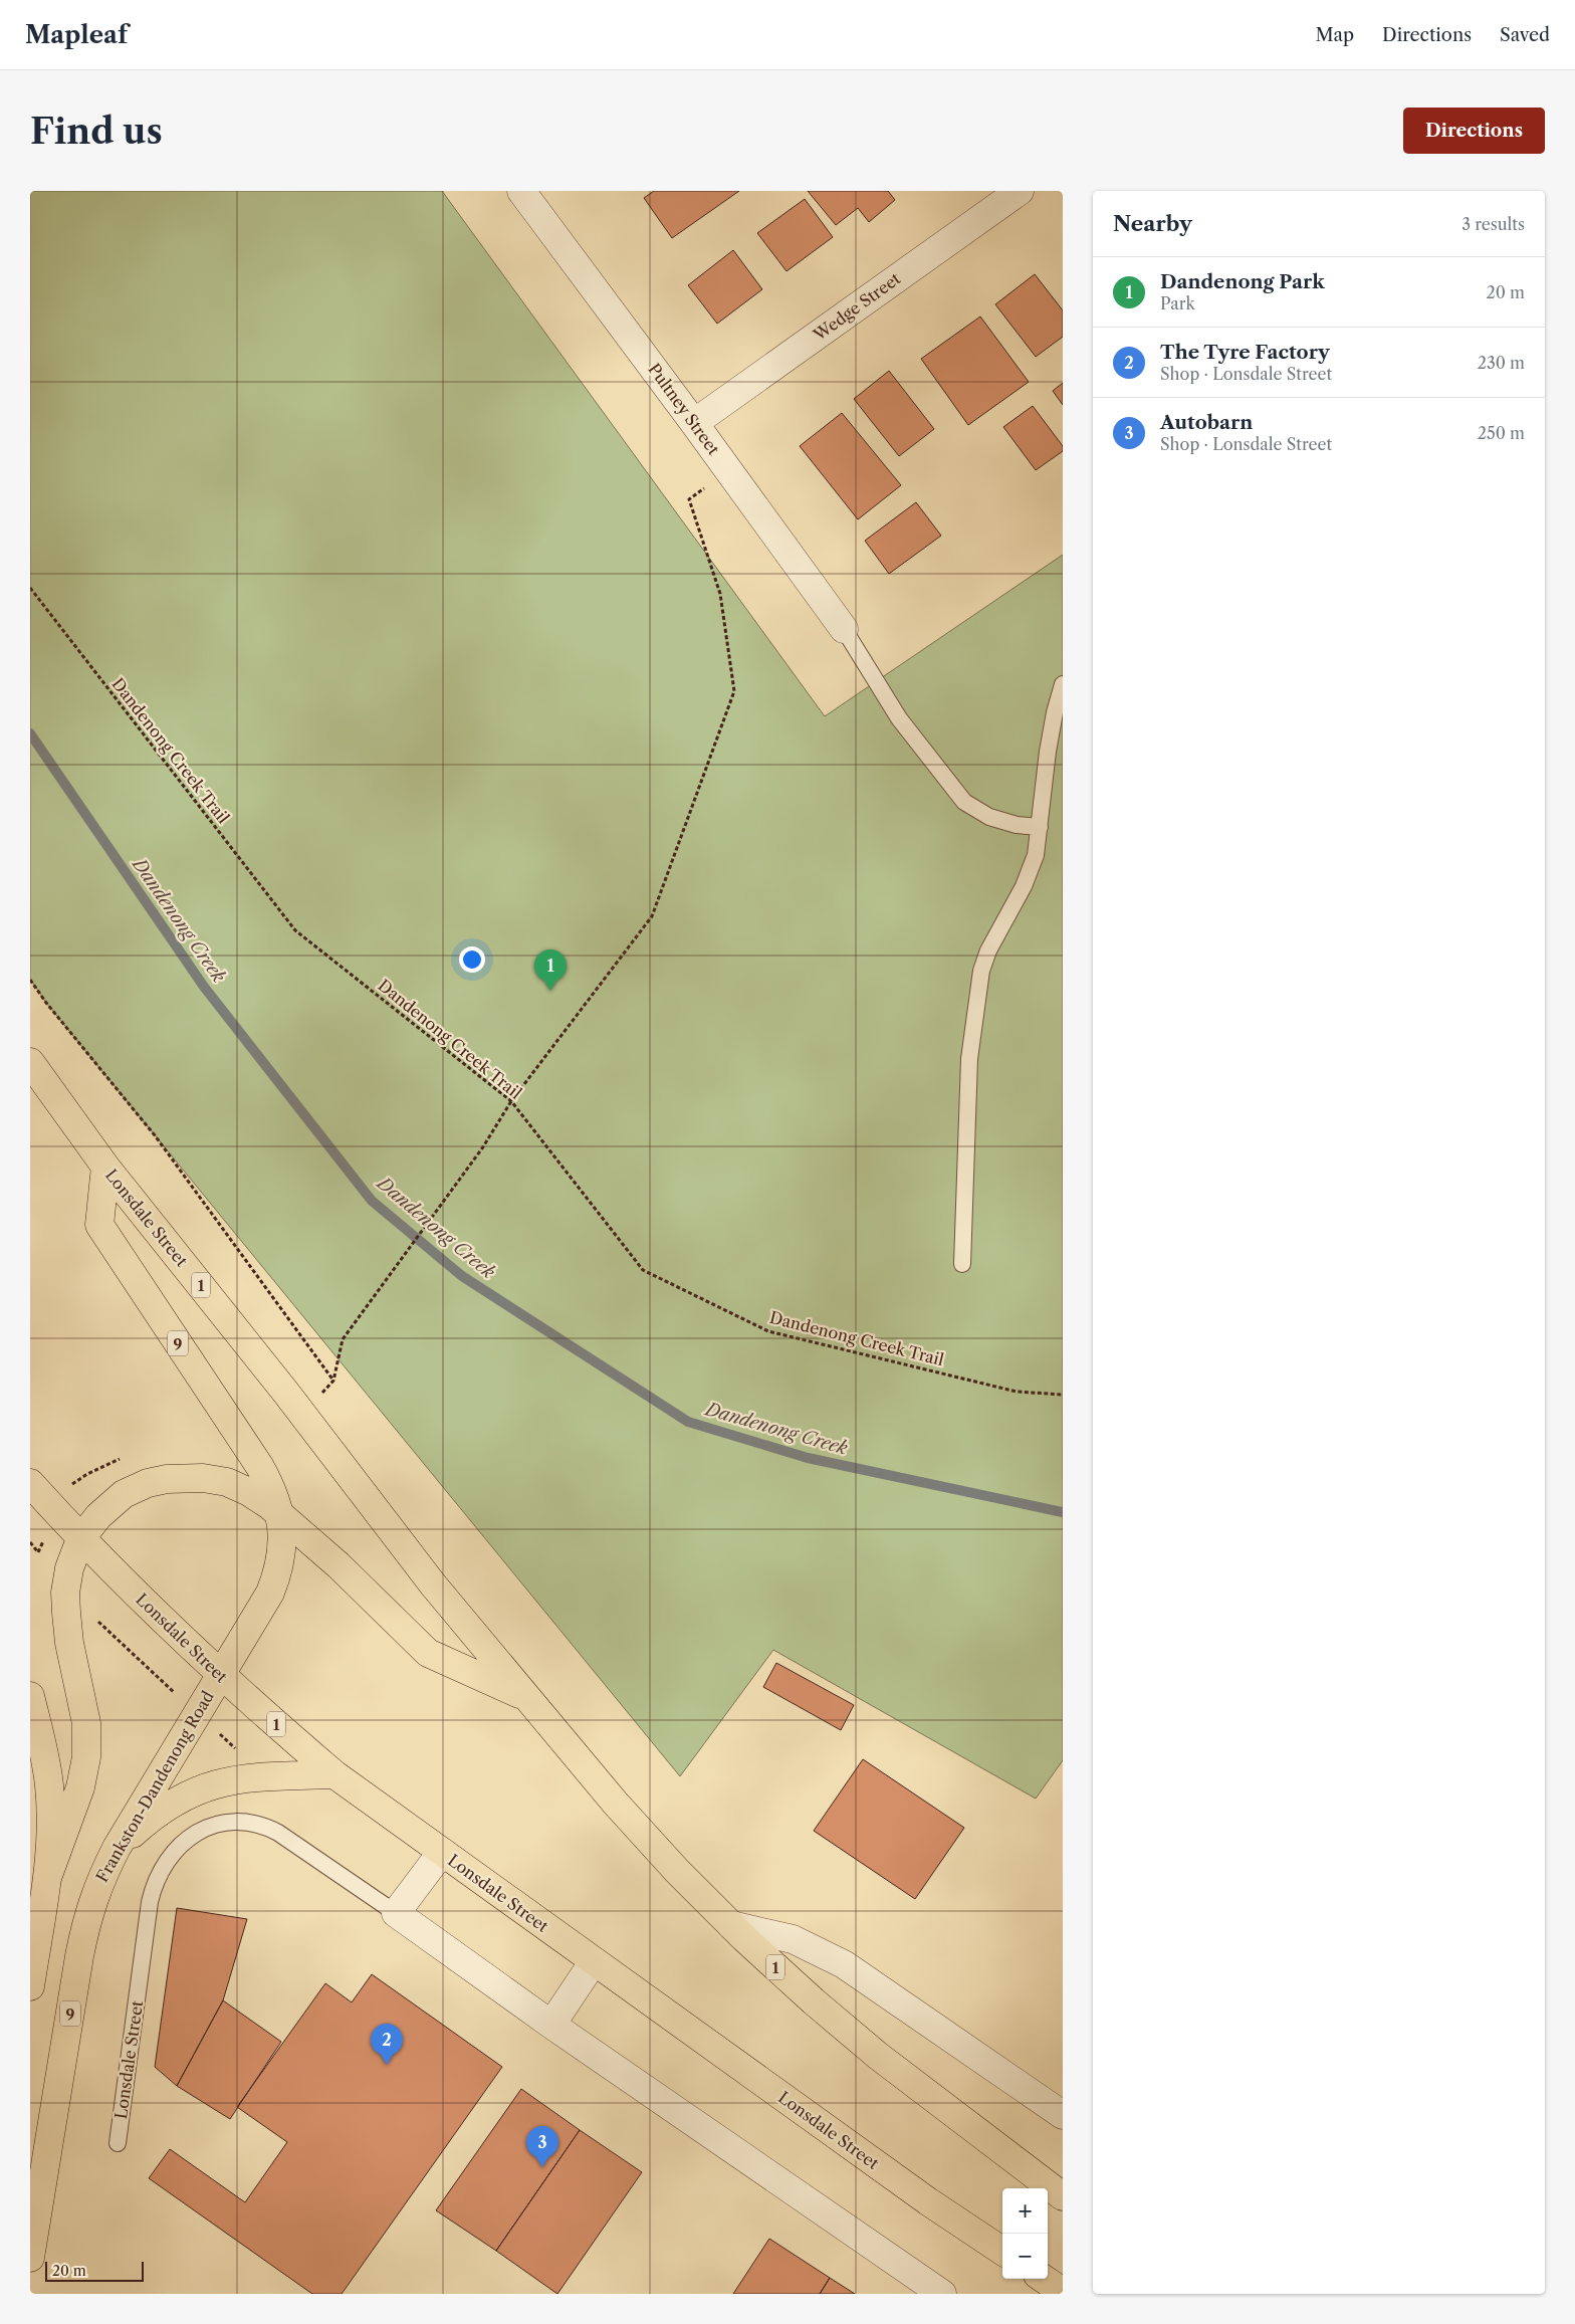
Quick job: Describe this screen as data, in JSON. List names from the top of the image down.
{
  "streets": {
    "highway": [
      "Lonsdale Street",
      "1",
      "9",
      "Frankston-Dandenong Road"
    ],
    "street": ["Wedge Street", "Pultney Street"],
    "path": ["Dandenong Creek Trail"]
  },
  "crossings": [
    ["Wedge Street", "Pultney Street"],
    ["Lonsdale Street", "9"],
    ["Lonsdale Street", "Frankston-Dandenong Road"],
    ["9", "Frankston-Dandenong Road"]
  ],
  "water": ["Dandenong Creek"],
  "scale_bar": "20 m",
  "page": {
    "header": "Mapleaf",
    "nav": ["Map", "Directions", "Saved"],
    "buttons": "Directions",
    "title": "Find us",
    "heading": ["Nearby", "3 results"],
    "list": [
      {
        "mark": "1",
        "name": "Dandenong Park",
        "note": "Park",
        "value": "20 m"
      },
      {
        "mark": "2",
        "name": "The Tyre Factory",
        "note": "Shop · Lonsdale Street",
        "value": "230 m"
      },
      {
        "mark": "3",
        "name": "Autobarn",
        "note": "Shop · Lonsdale Street",
        "value": "250 m"
      }
    ],
    "pins": ["1", "2", "3"],
    "map_buttons": ["+", "−"],
    "scale": "20 m"
  }
}
